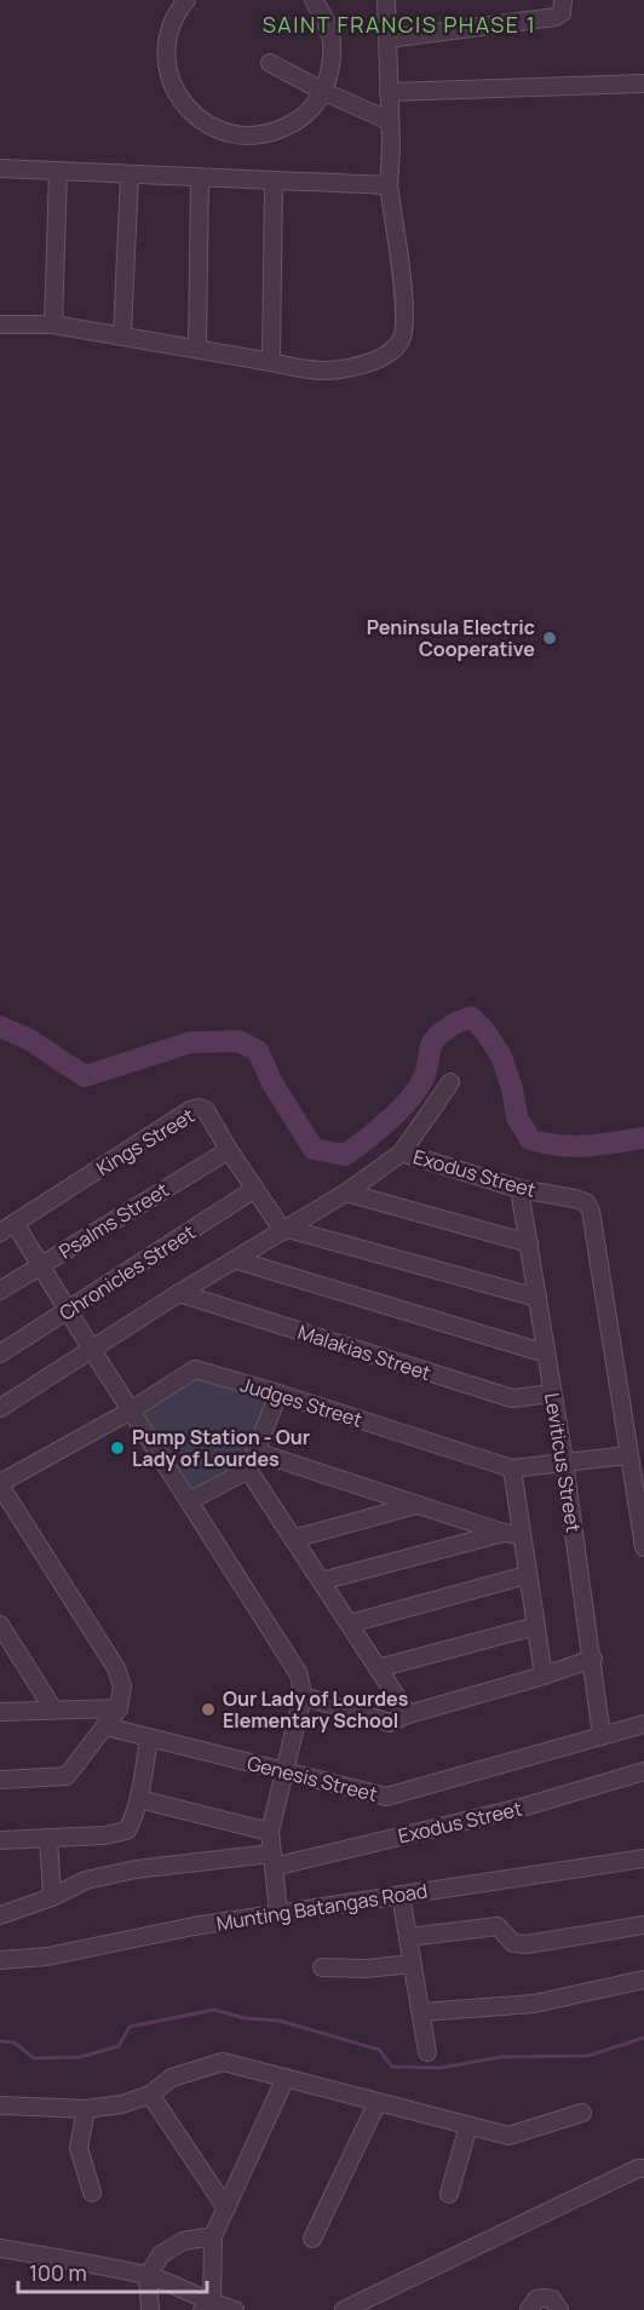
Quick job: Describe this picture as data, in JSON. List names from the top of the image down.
{
  "streets": {
    "street": [
      "Kings Street",
      "Exodus Street",
      "Psalms Street",
      "Chronicles Street",
      "Malakias Street",
      "Judges Street",
      "Leviticus Street",
      "Genesis Street",
      "Munting Batangas Road"
    ]
  },
  "crossings": [
    ["Kings Street", "Exodus Street"],
    ["Kings Street", "Psalms Street"],
    ["Kings Street", "Chronicles Street"],
    ["Exodus Street", "Malakias Street"],
    ["Exodus Street", "Judges Street"],
    ["Exodus Street", "Leviticus Street"],
    ["Malakias Street", "Leviticus Street"],
    ["Judges Street", "Leviticus Street"],
    ["Leviticus Street", "Genesis Street"]
  ],
  "districts": ["SAINT FRANCIS PHASE 1"],
  "places": ["Peninsula Electric Cooperative", "Pump Station - Our Lady of Lourdes", "Our Lady of Lourdes Elementary School"],
  "scale_bar": "100 m"
}
